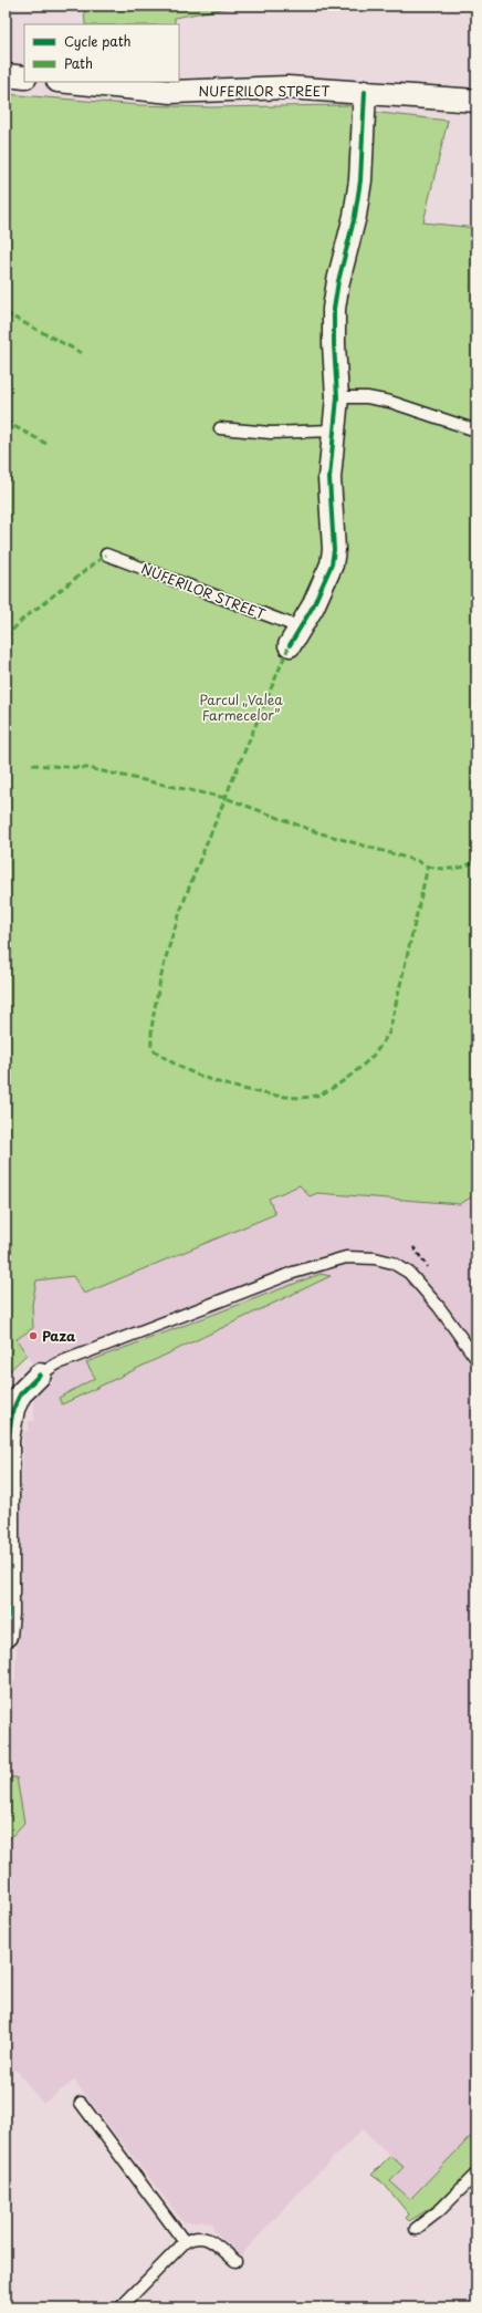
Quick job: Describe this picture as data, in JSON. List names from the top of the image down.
{
  "streets": {
    "street": ["NUFERILOR STREET"]
  },
  "parks": ["Parcul „Valea Farmecelor”"],
  "places": ["Paza"],
  "legend": ["Cycle path", "Path"]
}
